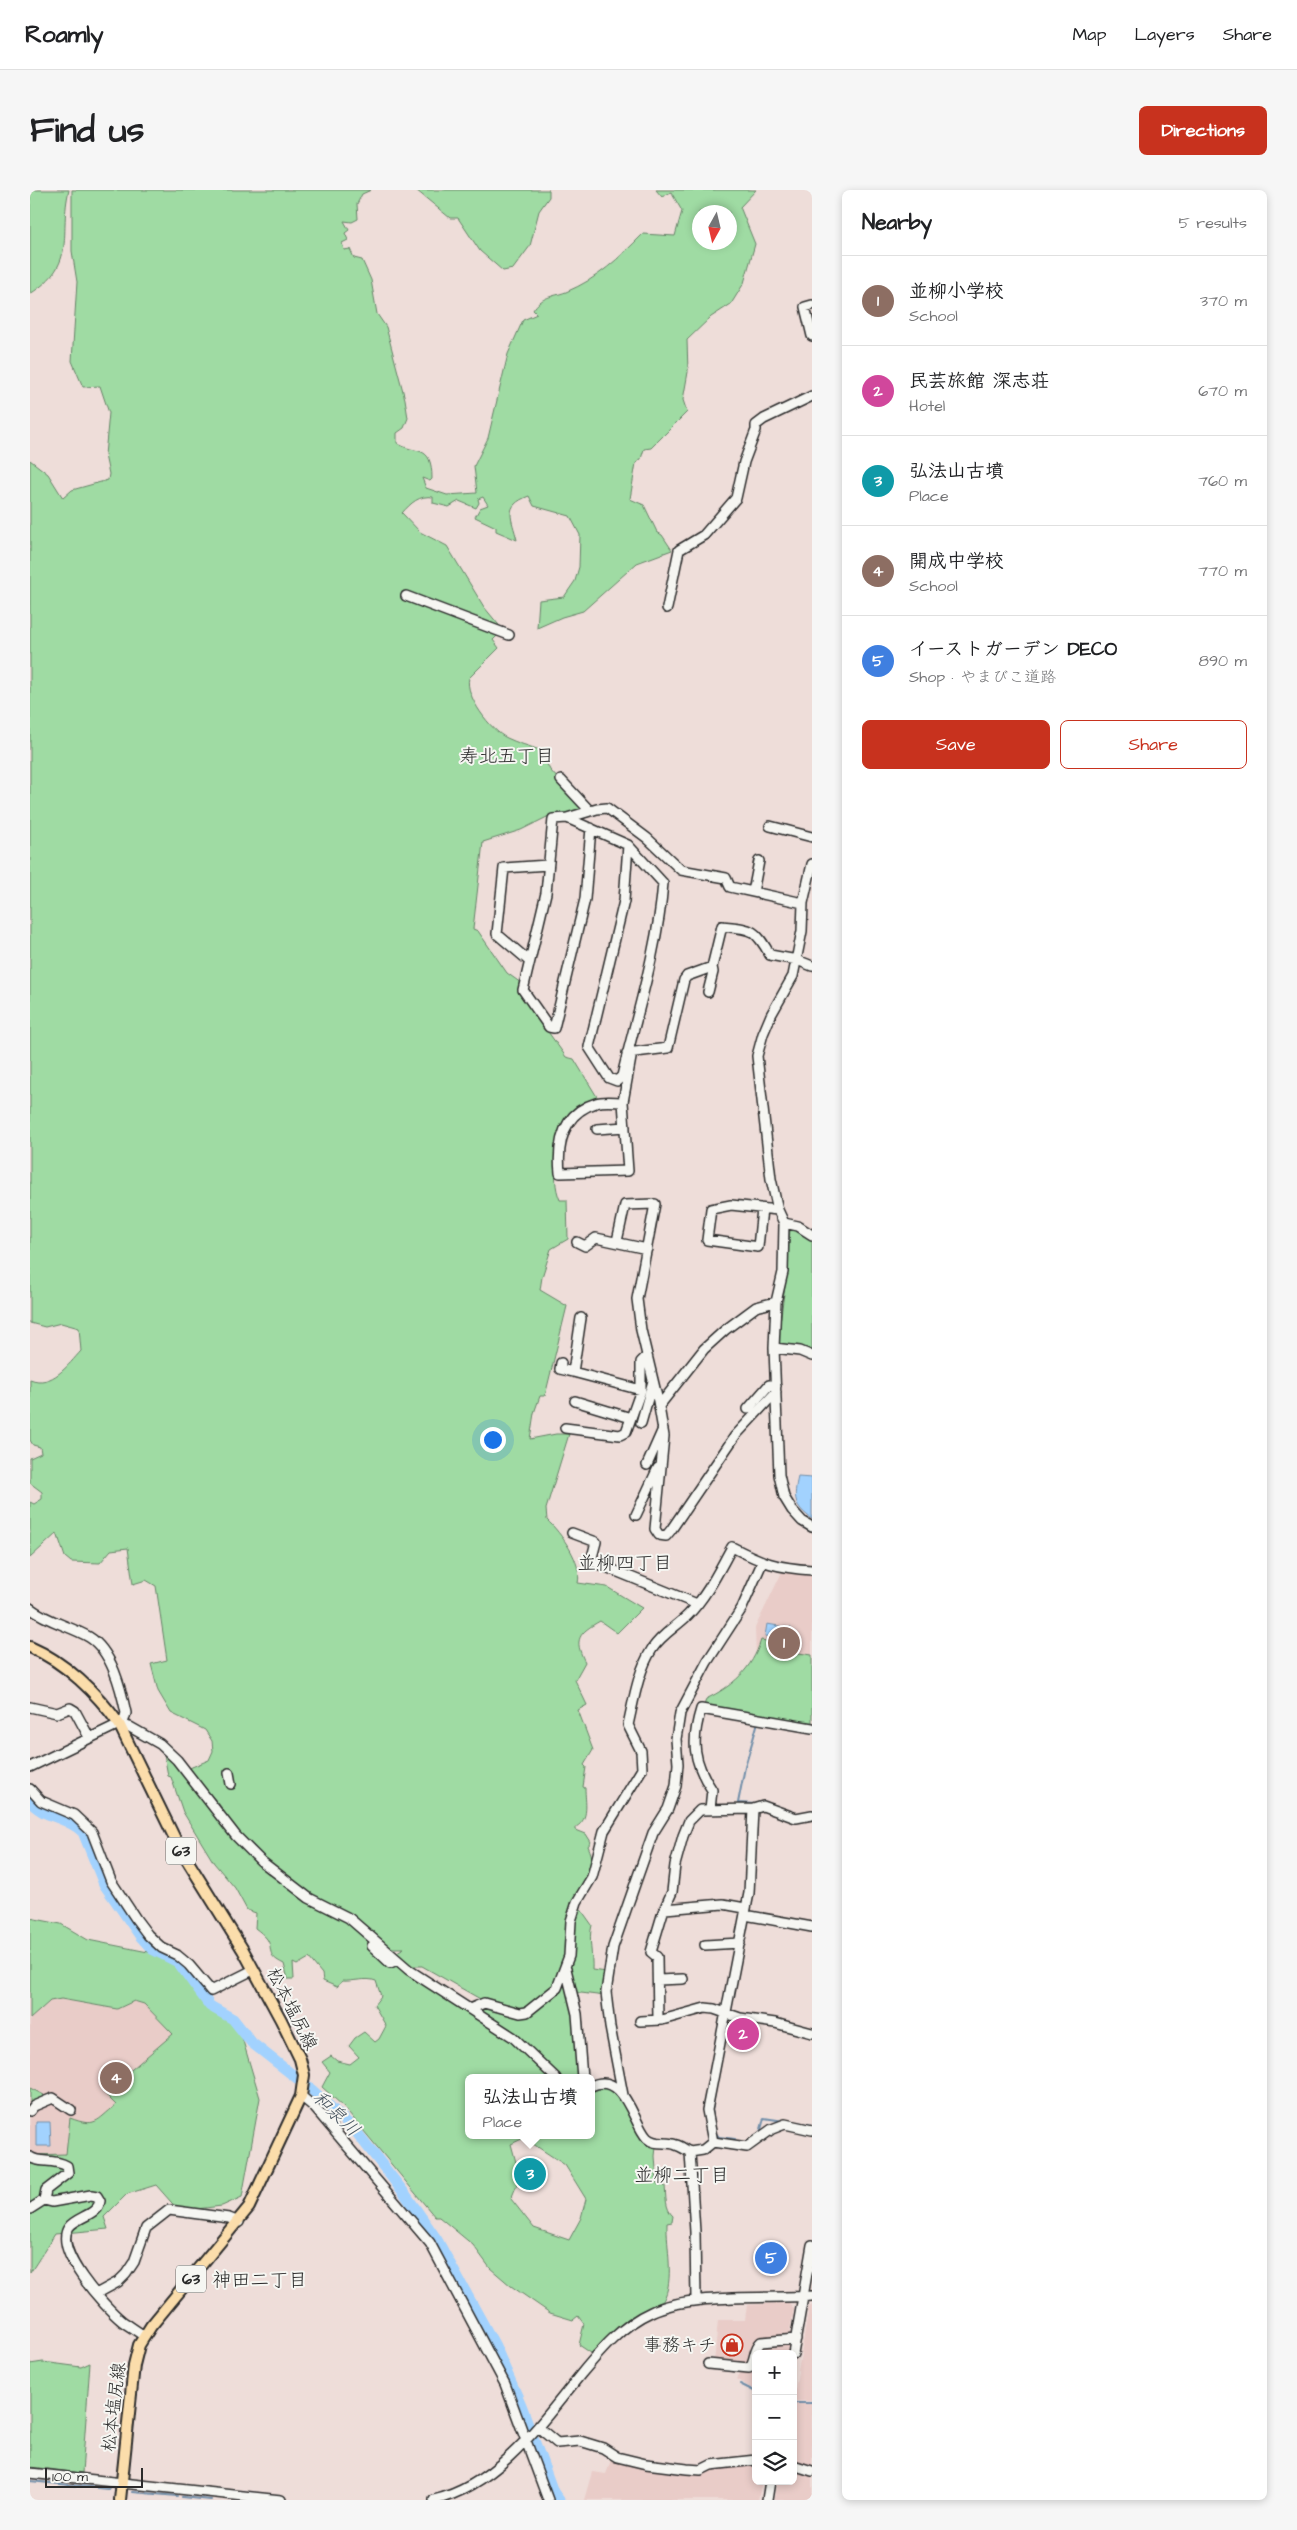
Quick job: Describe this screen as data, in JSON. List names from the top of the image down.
{
  "streets": {
    "main road": ["63", "松本塩尻線"]
  },
  "districts": [
    "寿北五丁目",
    "並柳四丁目",
    "並柳二丁目",
    "神田二丁目"
  ],
  "water": ["和泉川"],
  "places": {
    "shop": ["事務キチ"]
  },
  "scale_bar": "100 m",
  "north": "bottom",
  "page": {
    "header": "Roamly",
    "nav": ["Map", "Layers", "Share"],
    "title": "Find us",
    "buttons": [
      "Directions",
      ["Save", "Share"]
    ],
    "heading": ["Nearby", "5 results"],
    "list": [
      {
        "mark": "1",
        "name": "並柳小学校",
        "note": "School",
        "value": "370 m"
      },
      {
        "mark": "2",
        "name": "民芸旅館 深志荘",
        "note": "Hotel",
        "value": "670 m"
      },
      {
        "mark": "3",
        "name": "弘法山古墳",
        "note": "Place",
        "value": "760 m"
      },
      {
        "mark": "4",
        "name": "開成中学校",
        "note": "School",
        "value": "770 m"
      },
      {
        "mark": "5",
        "name": "イーストガーデン DECO",
        "note": "Shop · やまびこ道路",
        "value": "890 m"
      }
    ],
    "pins": [
      "1",
      "2",
      "4",
      "3",
      "5"
    ],
    "popup": ["弘法山古墳", "Place"],
    "map_buttons": ["+", "−"],
    "scale": "100 m"
  }
}
